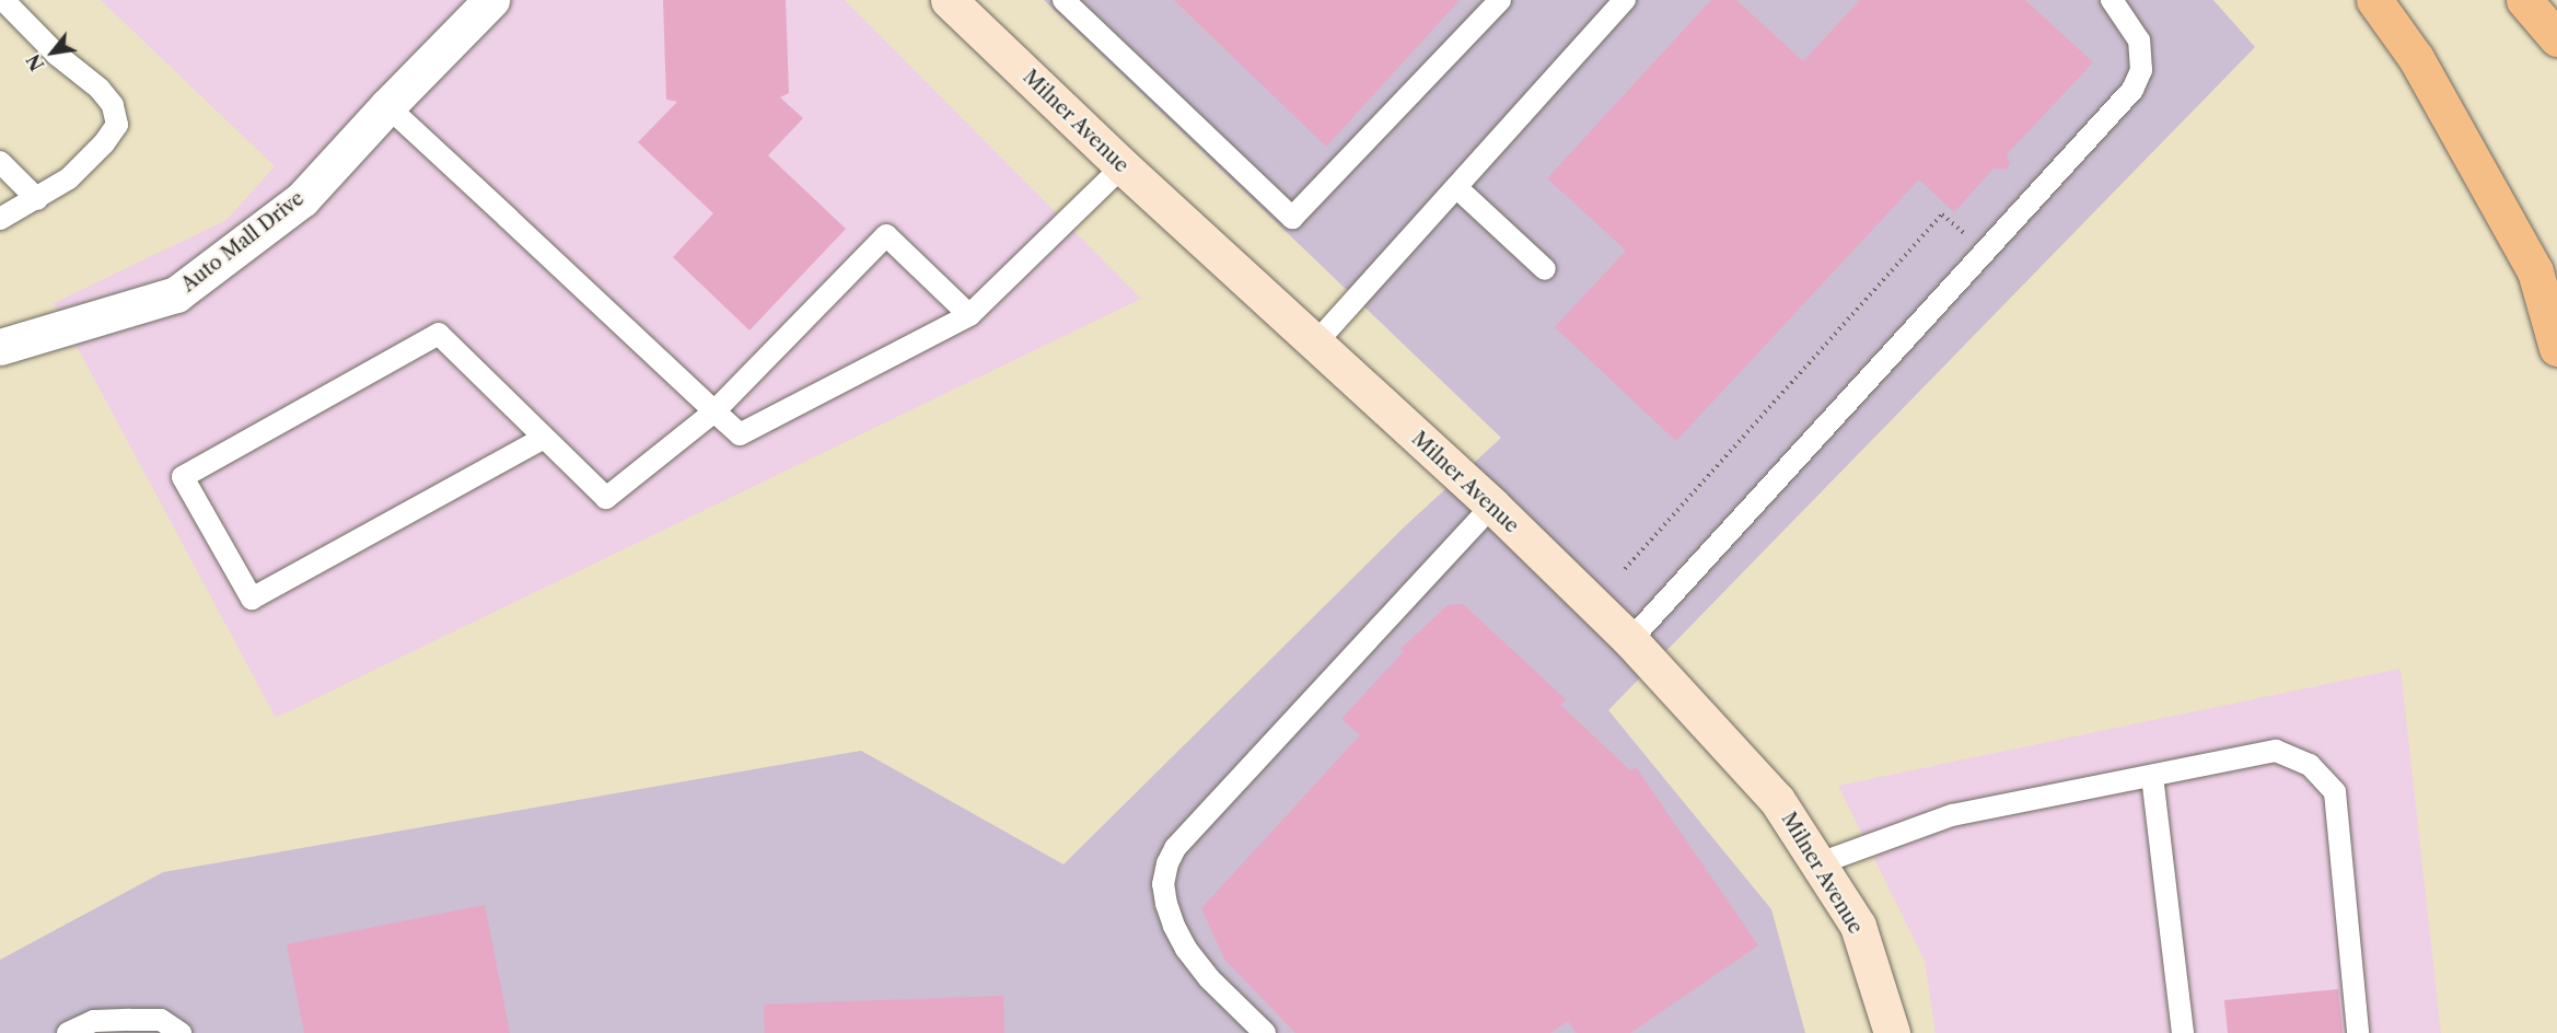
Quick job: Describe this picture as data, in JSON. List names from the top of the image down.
{
  "streets": {
    "street": ["Milner Avenue", "Auto Mall Drive"]
  },
  "north": "bottom left"
}
